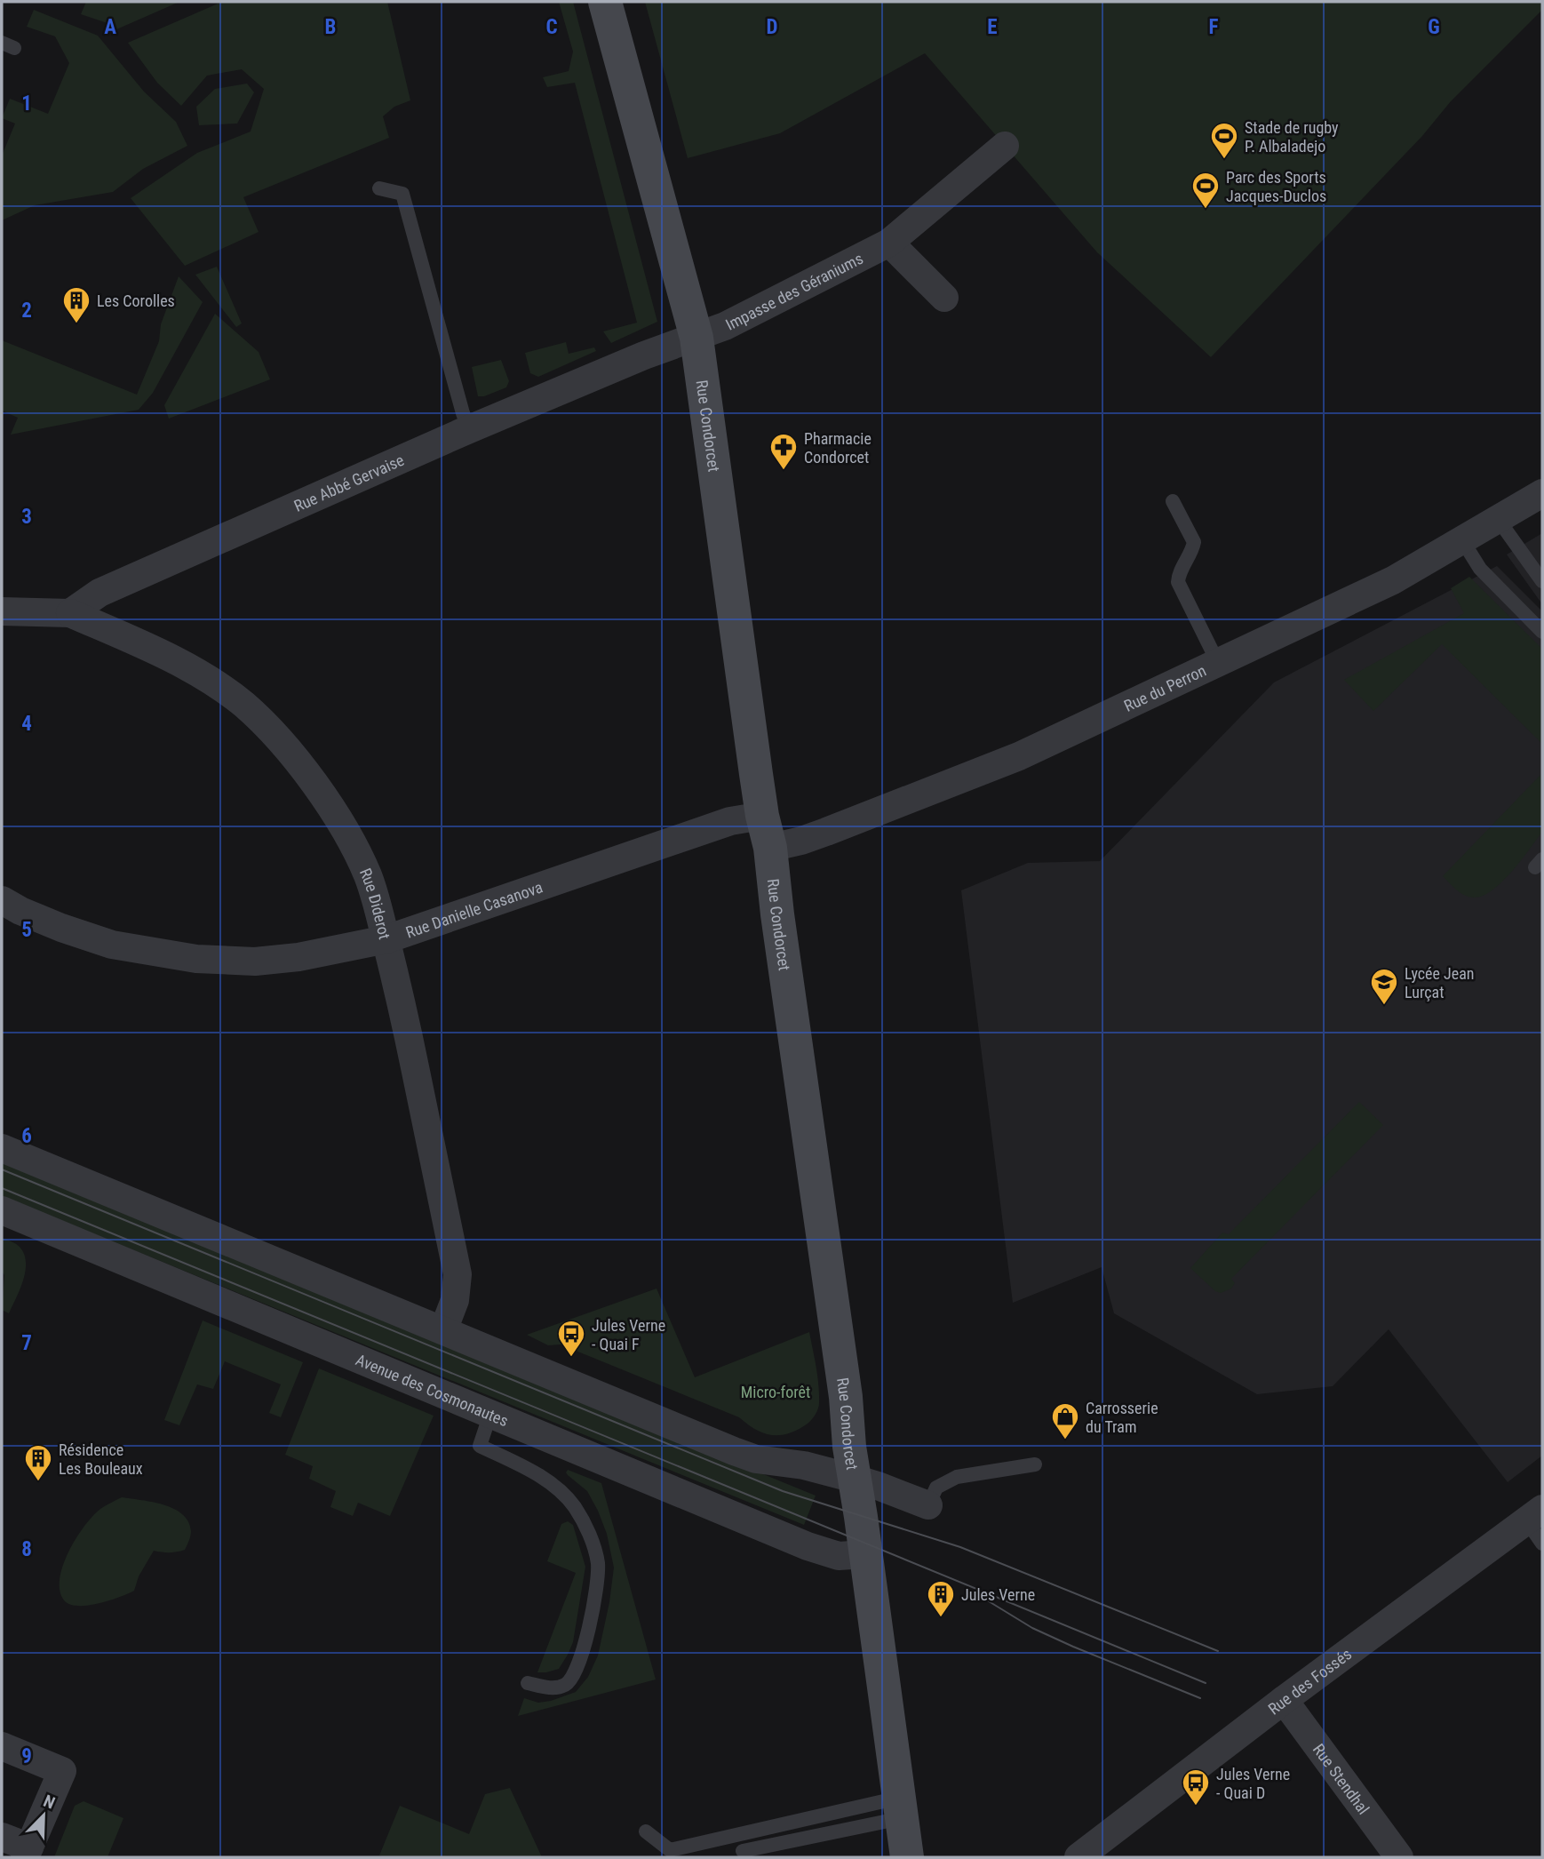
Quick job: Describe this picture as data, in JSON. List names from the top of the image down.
{
  "streets": {
    "street": [
      "Impasse des Géraniums",
      "Rue Condorcet",
      "Rue Abbé Gervaise",
      "Rue du Perron",
      "Rue Diderot",
      "Rue Danielle Casanova",
      "Avenue des Cosmonautes",
      "Rue des Fossés",
      "Rue Stendhal"
    ]
  },
  "crossings": [
    ["Impasse des Géraniums", "Rue Condorcet"],
    ["Impasse des Géraniums", "Rue Abbé Gervaise"],
    ["Rue Condorcet", "Rue Abbé Gervaise"],
    ["Rue Condorcet", "Rue du Perron"],
    ["Rue Condorcet", "Rue Danielle Casanova"],
    ["Rue Condorcet", "Avenue des Cosmonautes"],
    ["Rue Abbé Gervaise", "Rue Diderot"],
    ["Rue du Perron", "Rue Danielle Casanova"],
    ["Rue Diderot", "Rue Danielle Casanova"],
    ["Rue des Fossés", "Rue Stendhal"]
  ],
  "parks": ["Micro-forêt"],
  "places": {
    "sports": ["Stade de rugby P. Albaladejo", "Parc des Sports Jacques-Duclos"],
    "building": ["Les Corolles", "Résidence Les Bouleaux", "Jules Verne"],
    "pharmacy": ["Pharmacie Condorcet"],
    "school or university": ["Lycée Jean Lurçat"],
    "bus stop": ["Jules Verne - Quai F", "Jules Verne - Quai D"],
    "shop": ["Carrosserie du Tram"]
  },
  "north": "top right",
  "grid": {
    "columns": [
      "A",
      "B",
      "C",
      "D",
      "E",
      "F",
      "G"
    ],
    "rows": [
      "1",
      "2",
      "3",
      "4",
      "5",
      "6",
      "7",
      "8",
      "9"
    ]
  }
}
